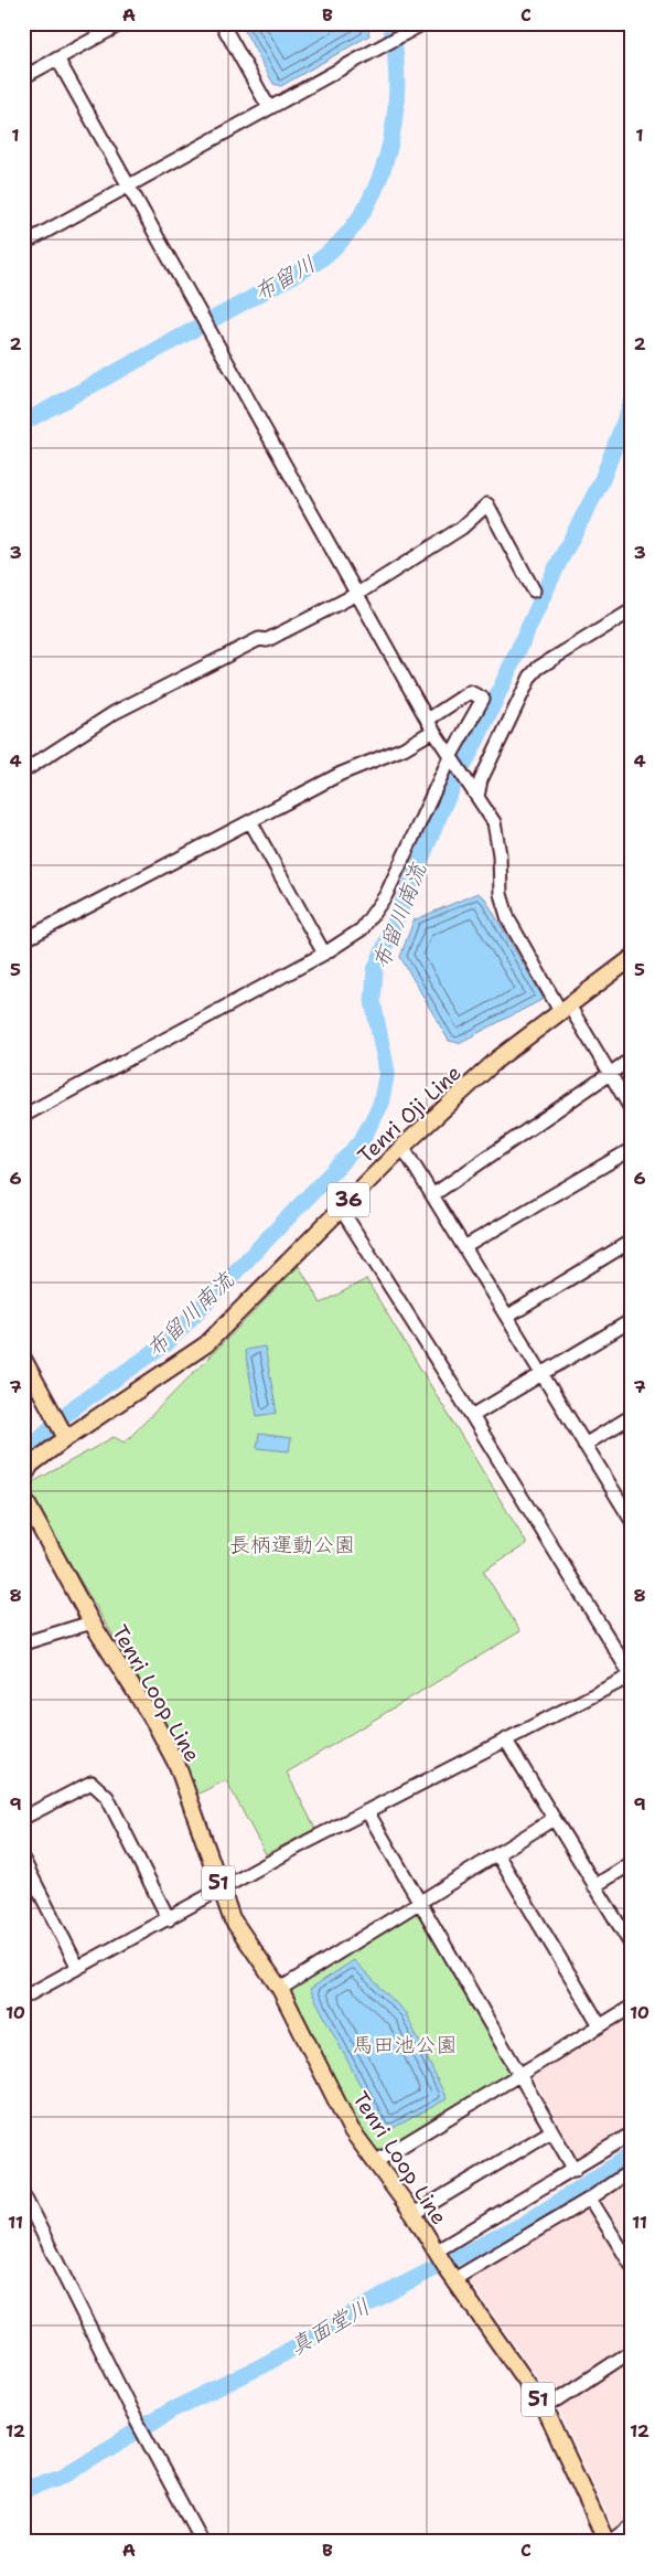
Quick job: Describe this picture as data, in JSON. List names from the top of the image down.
{
  "streets": {
    "main road": [
      "Tenri Oji Line",
      "36",
      "Tenri Loop Line",
      "51"
    ]
  },
  "water": ["布留川", "布留川南流", "真面堂川"],
  "parks": ["長柄運動公園", "馬田池公園"],
  "grid": {
    "columns": ["A", "B", "C"],
    "rows": [
      "1",
      "2",
      "3",
      "4",
      "5",
      "6",
      "7",
      "8",
      "9",
      "10",
      "11",
      "12"
    ]
  }
}
